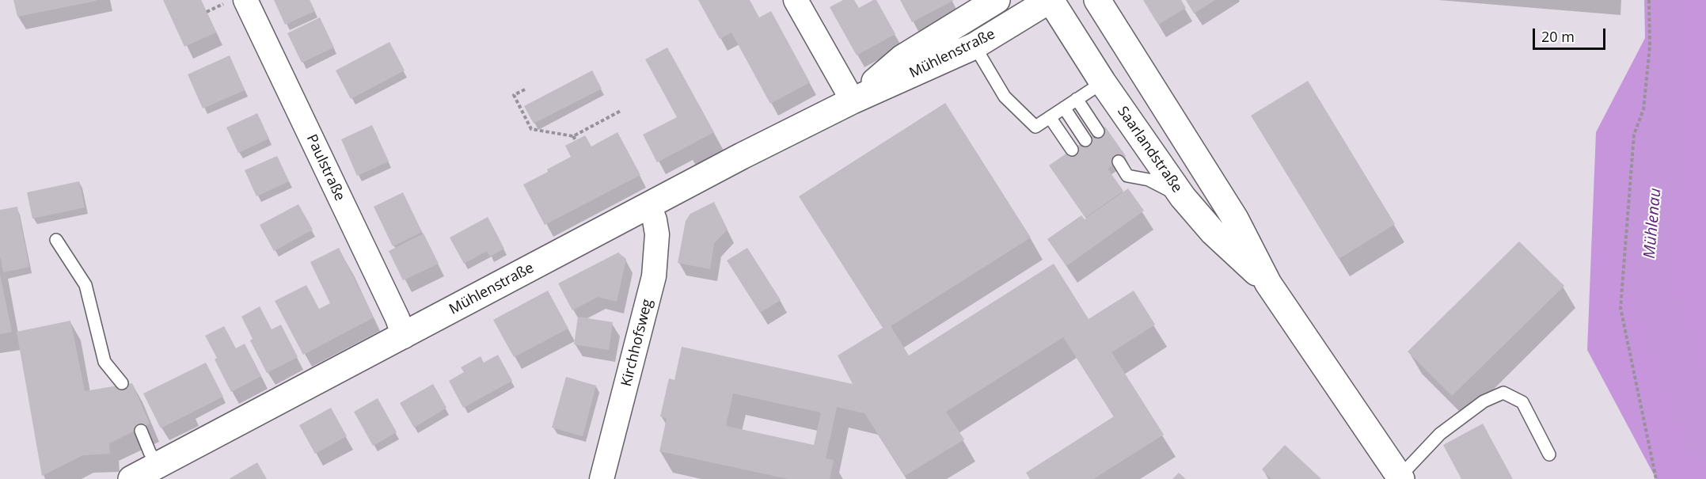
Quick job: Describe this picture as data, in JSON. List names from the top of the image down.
{
  "streets": {
    "main road": ["Mühlenstraße", "Saarlandstraße"],
    "street": ["Paulstraße", "Kirchhofsweg"]
  },
  "crossings": [
    ["Mühlenstraße", "Saarlandstraße"],
    ["Mühlenstraße", "Paulstraße"],
    ["Mühlenstraße", "Kirchhofsweg"]
  ],
  "water": ["Mühlenau"],
  "scale_bar": "20 m"
}
